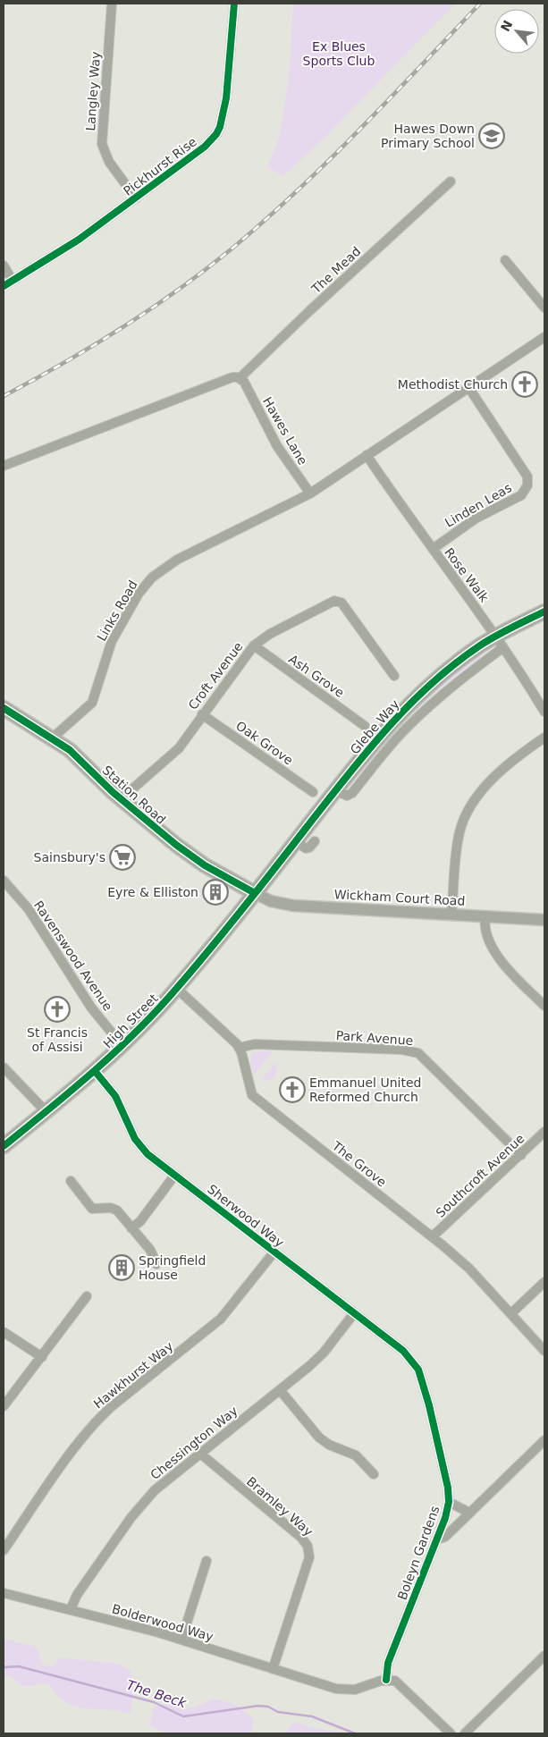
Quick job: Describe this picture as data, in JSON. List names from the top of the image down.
{
  "streets": {
    "highway": ["Glebe Way", "High Street"],
    "main road": ["Station Road"],
    "street": [
      "Langley Way",
      "Pickhurst Rise",
      "The Mead",
      "Hawes Lane",
      "Linden Leas",
      "Rose Walk",
      "Links Road",
      "Croft Avenue",
      "Ash Grove",
      "Oak Grove",
      "Wickham Court Road",
      "Ravenswood Avenue",
      "Park Avenue",
      "The Grove",
      "Southcroft Avenue",
      "Sherwood Way",
      "Hawkhurst Way",
      "Chessington Way",
      "Bramley Way",
      "Boleyn Gardens",
      "Bolderwood Way"
    ]
  },
  "crossings": [
    ["Langley Way", "Pickhurst Rise"],
    ["The Mead", "Hawes Lane"],
    ["Hawes Lane", "Links Road"],
    ["Linden Leas", "Rose Walk"],
    ["Rose Walk", "Glebe Way"],
    ["Links Road", "Station Road"],
    ["Croft Avenue", "Ash Grove"],
    ["Croft Avenue", "Oak Grove"],
    ["Croft Avenue", "Station Road"],
    ["Glebe Way", "Station Road"],
    ["Glebe Way", "Wickham Court Road"],
    ["Glebe Way", "High Street"],
    ["Station Road", "Wickham Court Road"],
    ["Station Road", "High Street"],
    ["Wickham Court Road", "High Street"],
    ["Ravenswood Avenue", "High Street"],
    ["High Street", "The Grove"],
    ["High Street", "Sherwood Way"],
    ["Park Avenue", "The Grove"],
    ["Park Avenue", "Southcroft Avenue"],
    ["The Grove", "Southcroft Avenue"],
    ["Sherwood Way", "Hawkhurst Way"],
    ["Sherwood Way", "Chessington Way"],
    ["Sherwood Way", "Boleyn Gardens"],
    ["Chessington Way", "Bramley Way"],
    ["Chessington Way", "Bolderwood Way"],
    ["Bramley Way", "Bolderwood Way"],
    ["Boleyn Gardens", "Bolderwood Way"]
  ],
  "water": ["The Beck"],
  "parks": ["Ex Blues Sports Club"],
  "places": {
    "school or university": ["Hawes Down Primary School"],
    "church": ["Methodist Church", "St Francis of Assisi", "Emmanuel United Reformed Church"],
    "supermarket": ["Sainsbury's"],
    "building": ["Eyre & Elliston", "Springfield House"]
  },
  "north": "top left"
}
